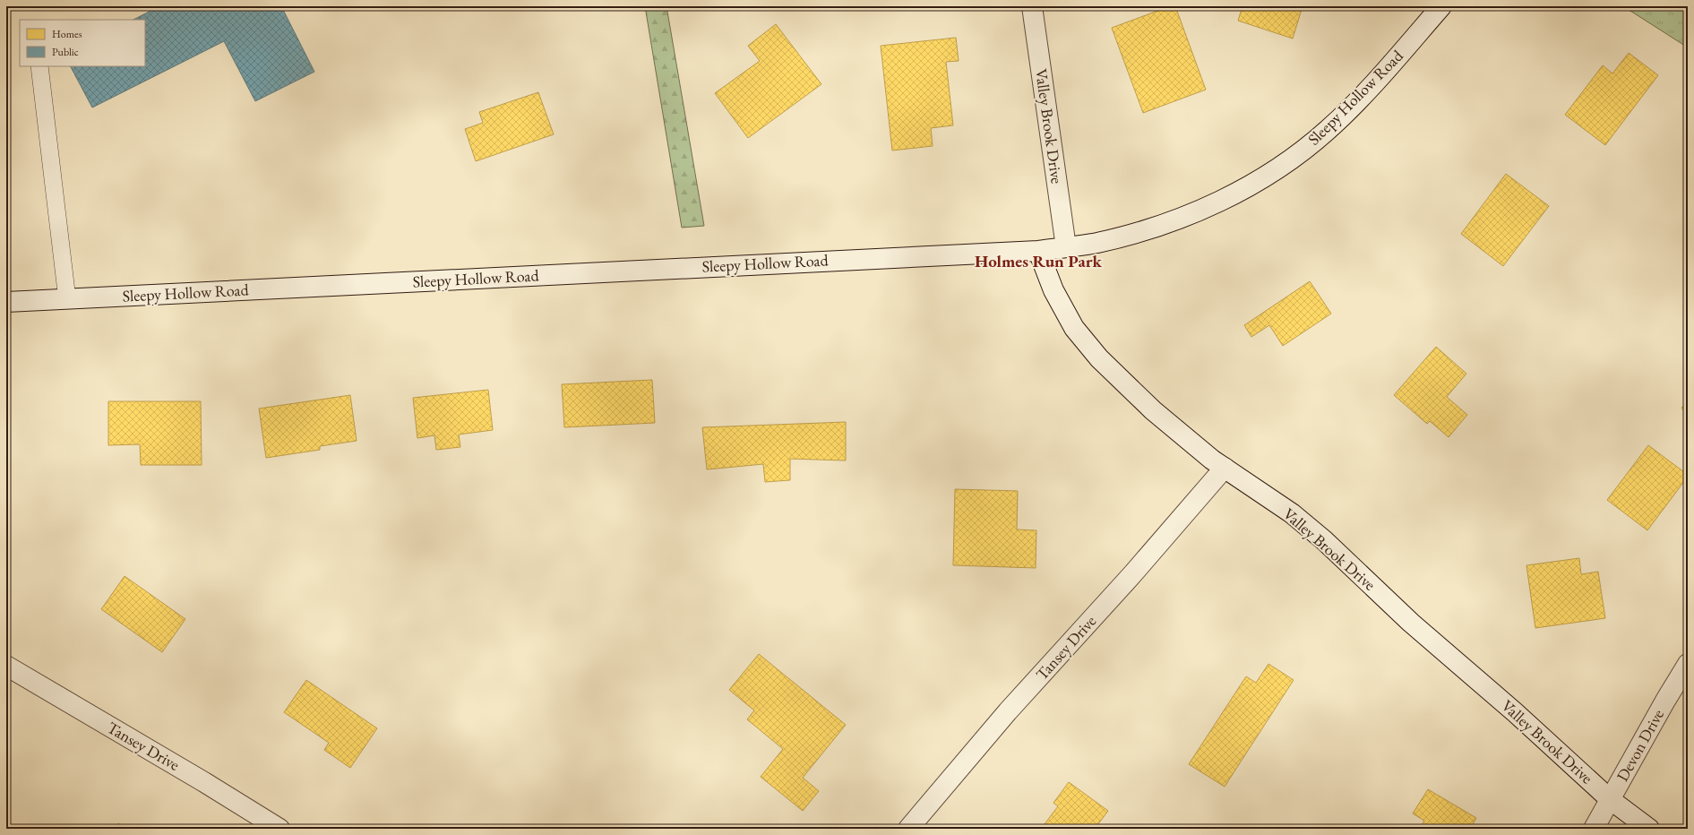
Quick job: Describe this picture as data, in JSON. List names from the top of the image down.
{
  "streets": {
    "street": [
      "Sleepy Hollow Road",
      "Valley Brook Drive",
      "Tansey Drive",
      "Devon Drive"
    ]
  },
  "crossings": [
    ["Sleepy Hollow Road", "Valley Brook Drive"],
    ["Valley Brook Drive", "Tansey Drive"],
    ["Valley Brook Drive", "Devon Drive"]
  ],
  "districts": ["Holmes Run Park"],
  "legend": ["Homes", "Public"]
}
